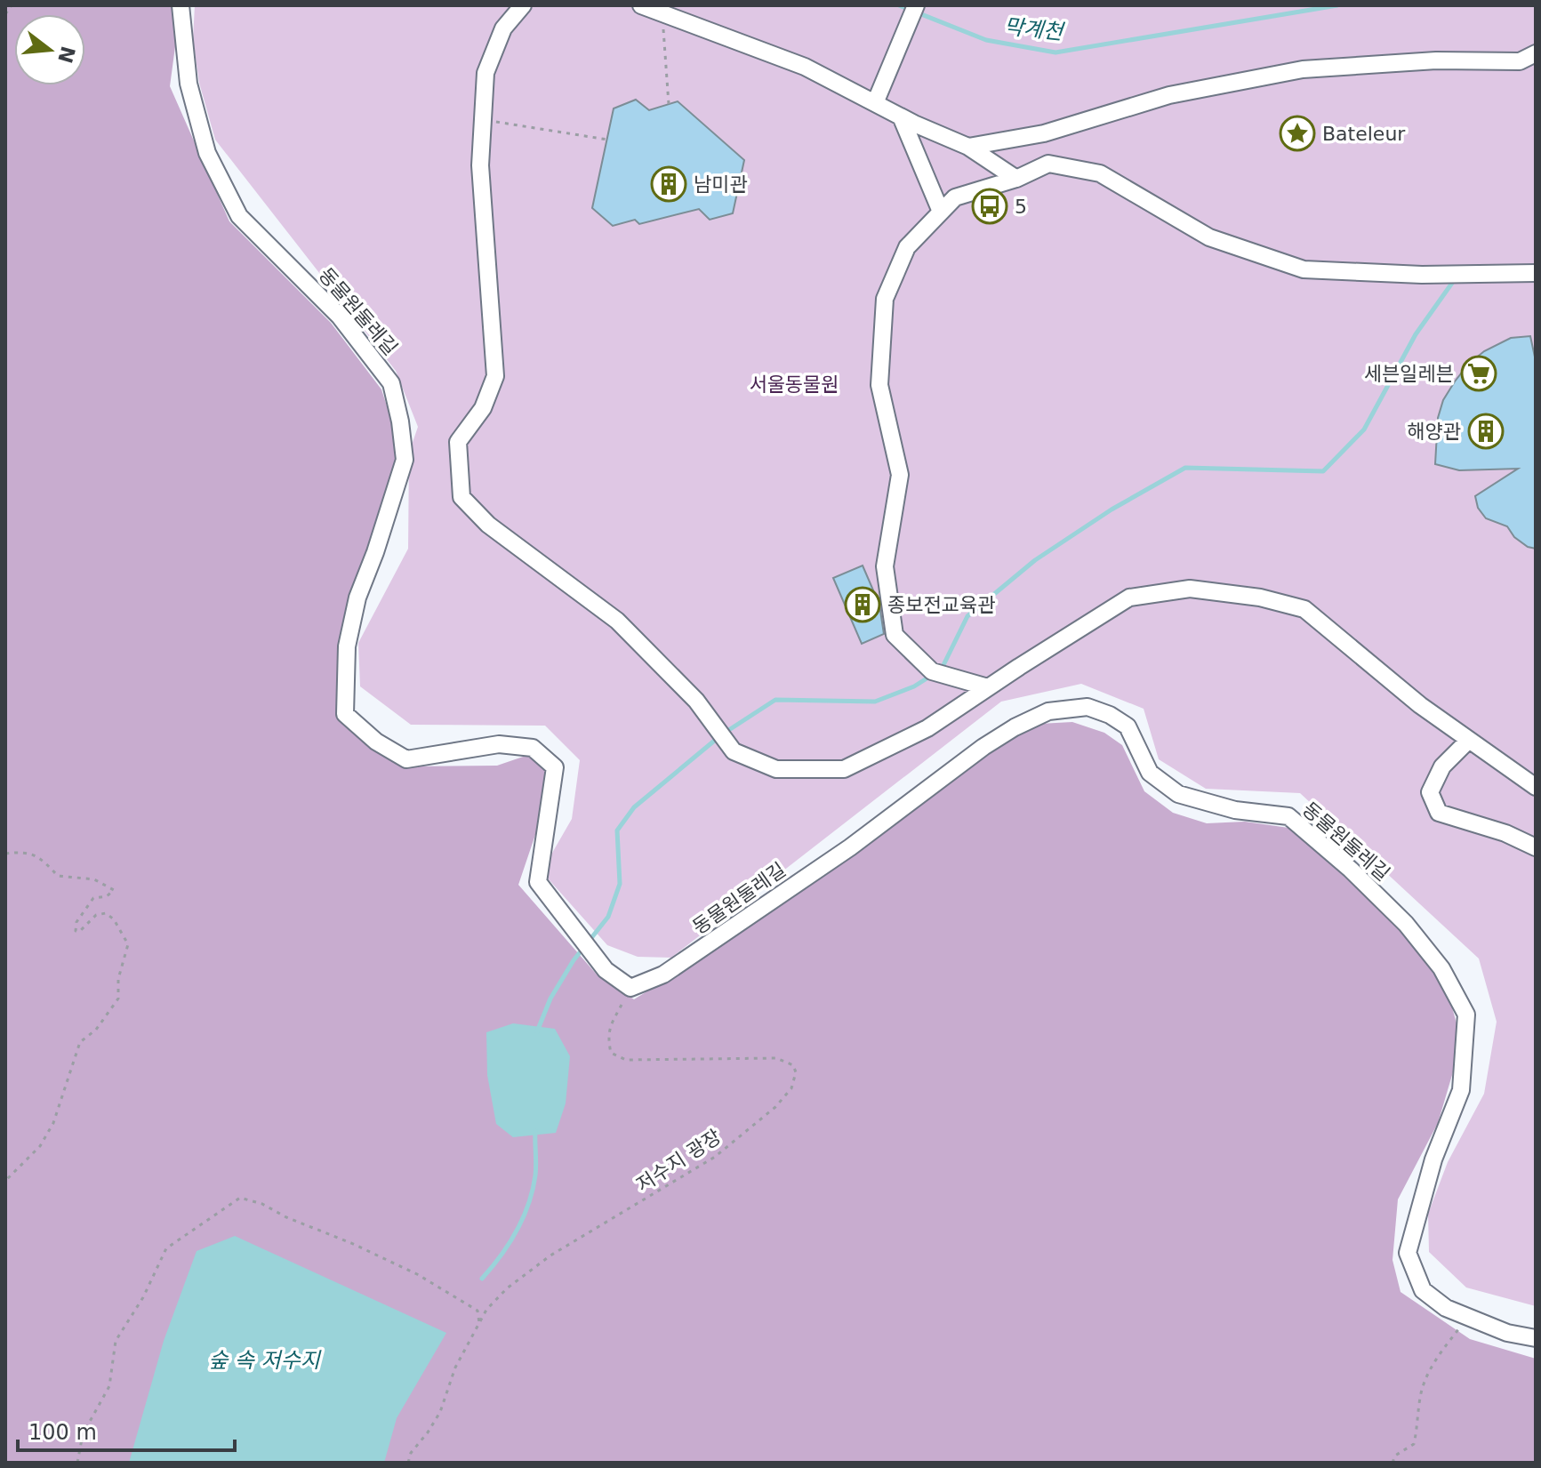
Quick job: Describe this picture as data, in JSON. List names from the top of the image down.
{
  "streets": {
    "street": ["동물원둘레길"],
    "path": ["저수지 광장"]
  },
  "crossings": [
    ["동물원둘레길", "저수지 광장"]
  ],
  "water": ["막계천", "숲 속 저수지"],
  "parks": ["서울동물원"],
  "places": {
    "place": ["Bateleur"],
    "building": ["남미관", "해양관", "종보전교육관"],
    "bus stop": ["5"],
    "supermarket": ["세븐일레븐"]
  },
  "scale_bar": "100 m",
  "north": "right"
}
